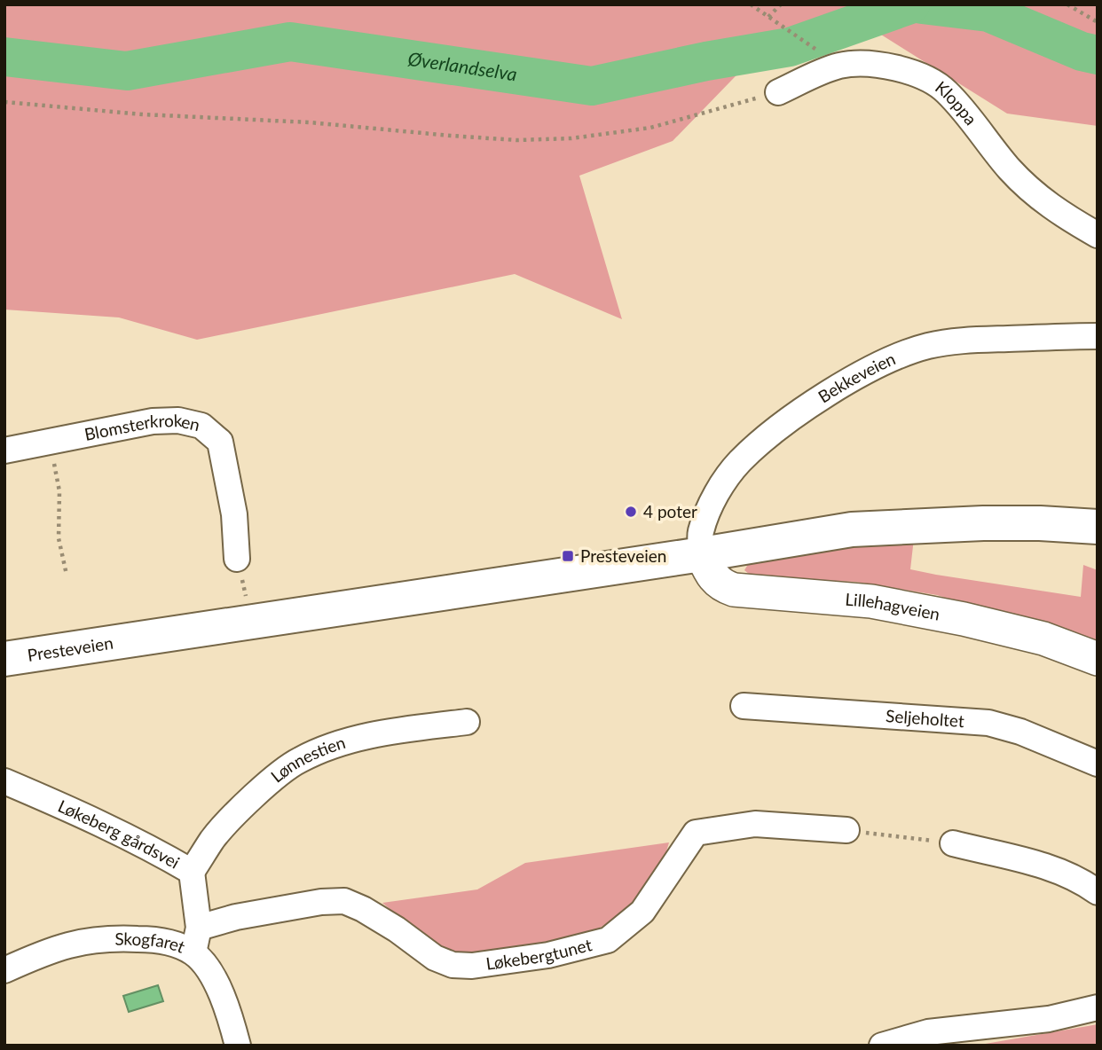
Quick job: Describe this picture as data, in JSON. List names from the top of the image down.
{
  "streets": {
    "main road": ["Presteveien"],
    "street": [
      "Kloppa",
      "Bekkeveien",
      "Blomsterkroken",
      "Lillehagveien",
      "Seljeholtet",
      "Lønnestien",
      "Løkeberg gårdsvei",
      "Skogfaret",
      "Løkebergtunet"
    ]
  },
  "crossings": [
    ["Bekkeveien", "Lillehagveien"],
    ["Bekkeveien", "Presteveien"],
    ["Lillehagveien", "Presteveien"],
    ["Lønnestien", "Løkeberg gårdsvei"],
    ["Løkeberg gårdsvei", "Skogfaret"],
    ["Løkeberg gårdsvei", "Løkebergtunet"]
  ],
  "water": ["Øverlandselva"],
  "places": {
    "other": ["4 poter"],
    "transit": ["Presteveien"]
  }
}
